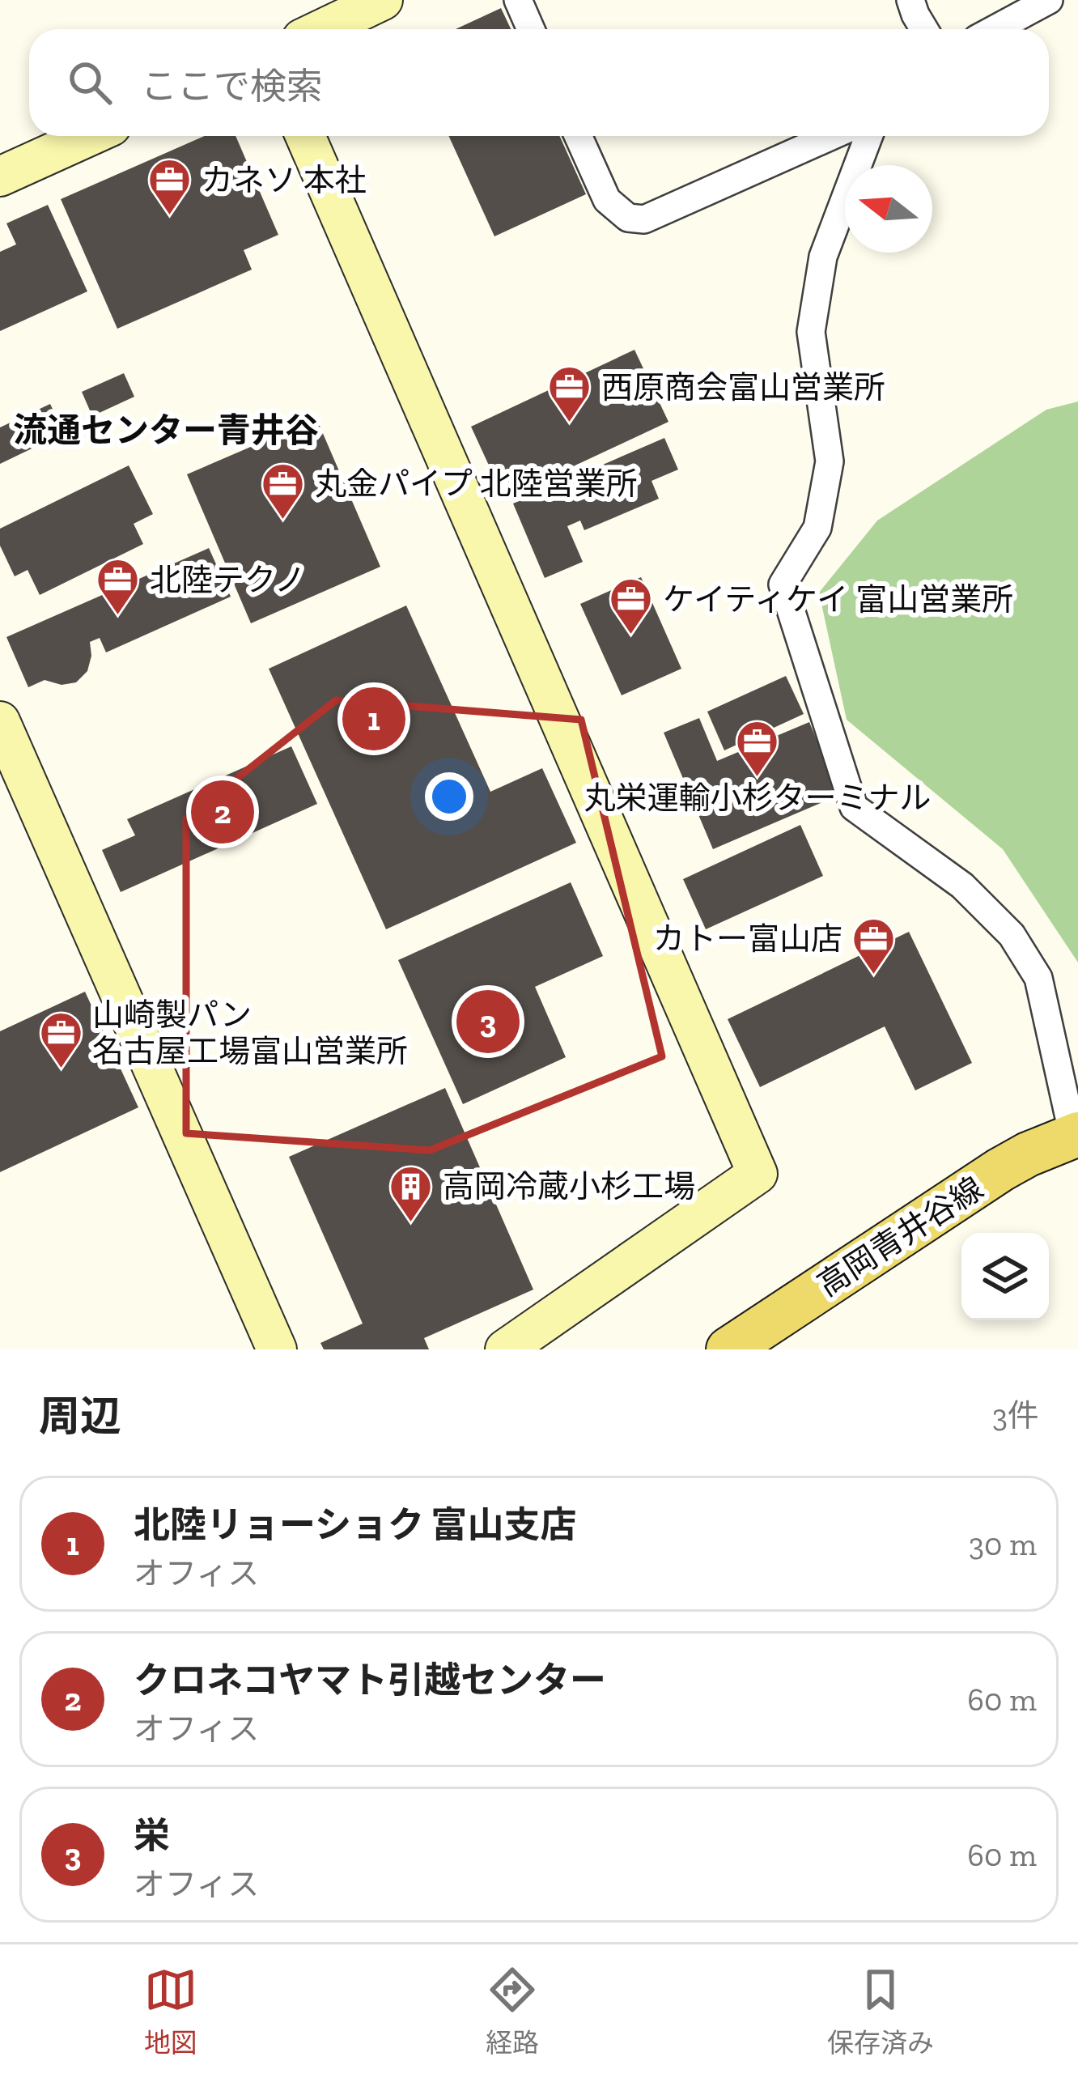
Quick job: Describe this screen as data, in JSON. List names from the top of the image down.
{
  "streets": {
    "main road": ["高岡青井谷線"]
  },
  "districts": ["流通センター青井谷"],
  "places": {
    "office": [
      "カネソ 本社",
      "西原商会富山営業所",
      "丸金パイプ 北陸営業所",
      "北陸テクノ",
      "ケイティケイ 富山営業所",
      "丸栄運輸小杉ターミナル",
      "カトー富山店",
      "山崎製パン 名古屋工場富山営業所"
    ],
    "building": ["高岡冷蔵小杉工場"]
  },
  "north": "left",
  "page": {
    "search": "ここで検索",
    "pins": ["1", "2", "3"],
    "heading": ["周辺", "3件"],
    "list": [
      {
        "mark": "1",
        "name": "北陸リョーショク 富山支店",
        "note": "オフィス",
        "value": "30 m"
      },
      {
        "mark": "2",
        "name": "クロネコヤマト引越センター",
        "note": "オフィス",
        "value": "60 m"
      },
      {
        "mark": "3",
        "name": "栄",
        "note": "オフィス",
        "value": "60 m"
      }
    ],
    "nav": ["地図", "経路", "保存済み"]
  }
}
